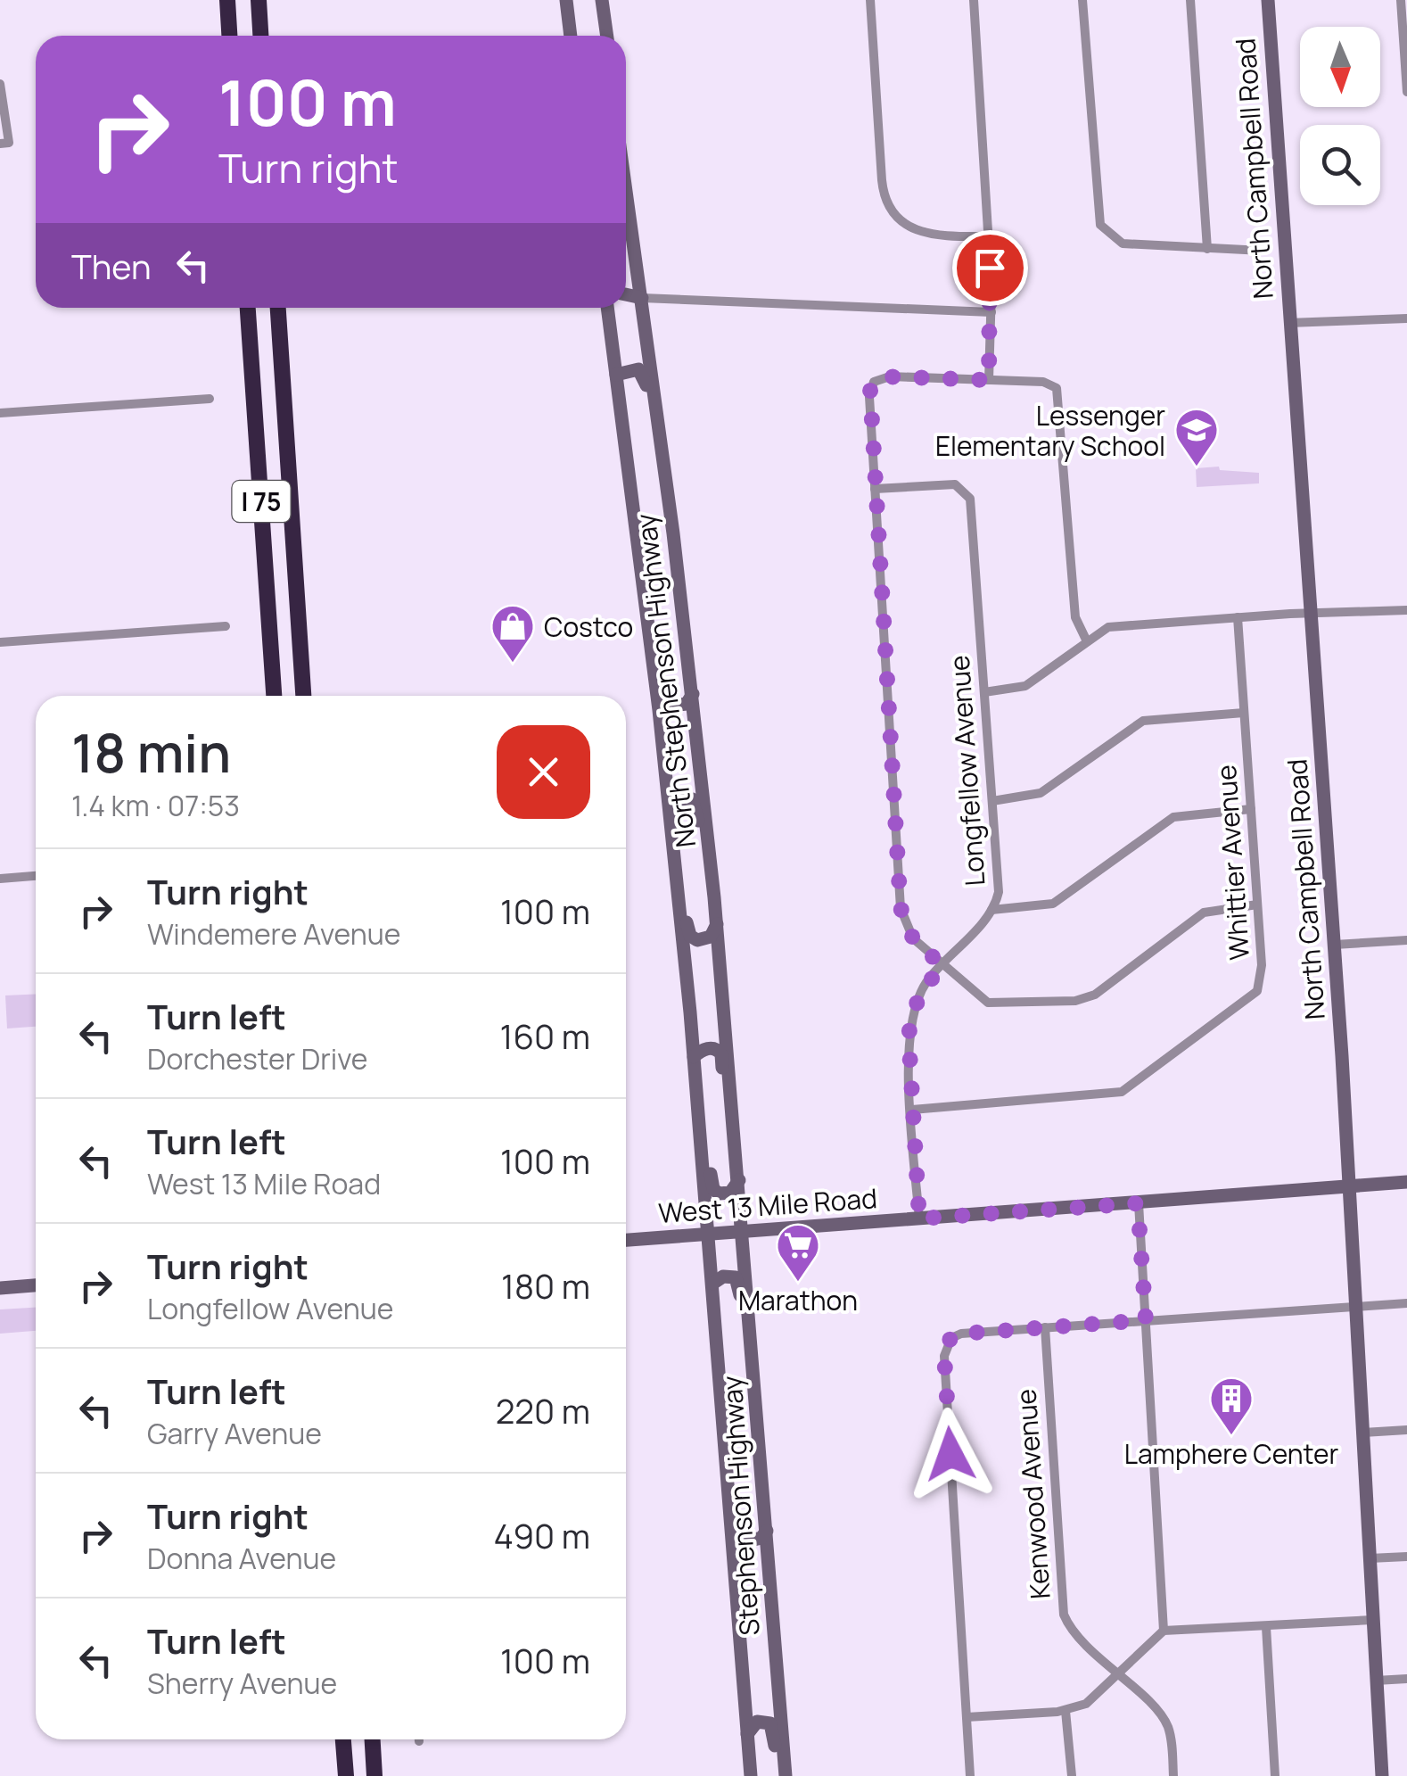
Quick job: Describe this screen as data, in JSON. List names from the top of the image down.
{
  "streets": {
    "highway": ["I 75"],
    "main road": [
      "North Campbell Road",
      "North Stephenson Highway",
      "West 13 Mile Road",
      "Stephenson Highway"
    ],
    "street": ["Longfellow Avenue", "Whittier Avenue", "Kenwood Avenue"]
  },
  "crossings": [
    ["North Campbell Road", "West 13 Mile Road"],
    ["North Stephenson Highway", "West 13 Mile Road"],
    ["North Stephenson Highway", "Stephenson Highway"],
    ["Longfellow Avenue", "Whittier Avenue"],
    ["Longfellow Avenue", "West 13 Mile Road"],
    ["West 13 Mile Road", "Stephenson Highway"]
  ],
  "places": {
    "school or university": ["Lessenger Elementary School"],
    "shop": ["Costco"],
    "supermarket": ["Marathon"],
    "building": ["Lamphere Center"]
  },
  "north": "bottom",
  "page": {
    "turn": ["100 m", "Turn right"],
    "then": "Then",
    "heading": ["18 min", "1.4 km · 07:53"],
    "list": [
      {
        "name": "Turn right",
        "note": "Windemere Avenue",
        "value": "100 m"
      },
      {
        "name": "Turn left",
        "note": "Dorchester Drive",
        "value": "160 m"
      },
      {
        "name": "Turn left",
        "note": "West 13 Mile Road",
        "value": "100 m"
      },
      {
        "name": "Turn right",
        "note": "Longfellow Avenue",
        "value": "180 m"
      },
      {
        "name": "Turn left",
        "note": "Garry Avenue",
        "value": "220 m"
      },
      {
        "name": "Turn right",
        "note": "Donna Avenue",
        "value": "490 m"
      },
      {
        "name": "Turn left",
        "note": "Sherry Avenue",
        "value": "100 m"
      }
    ]
  }
}
